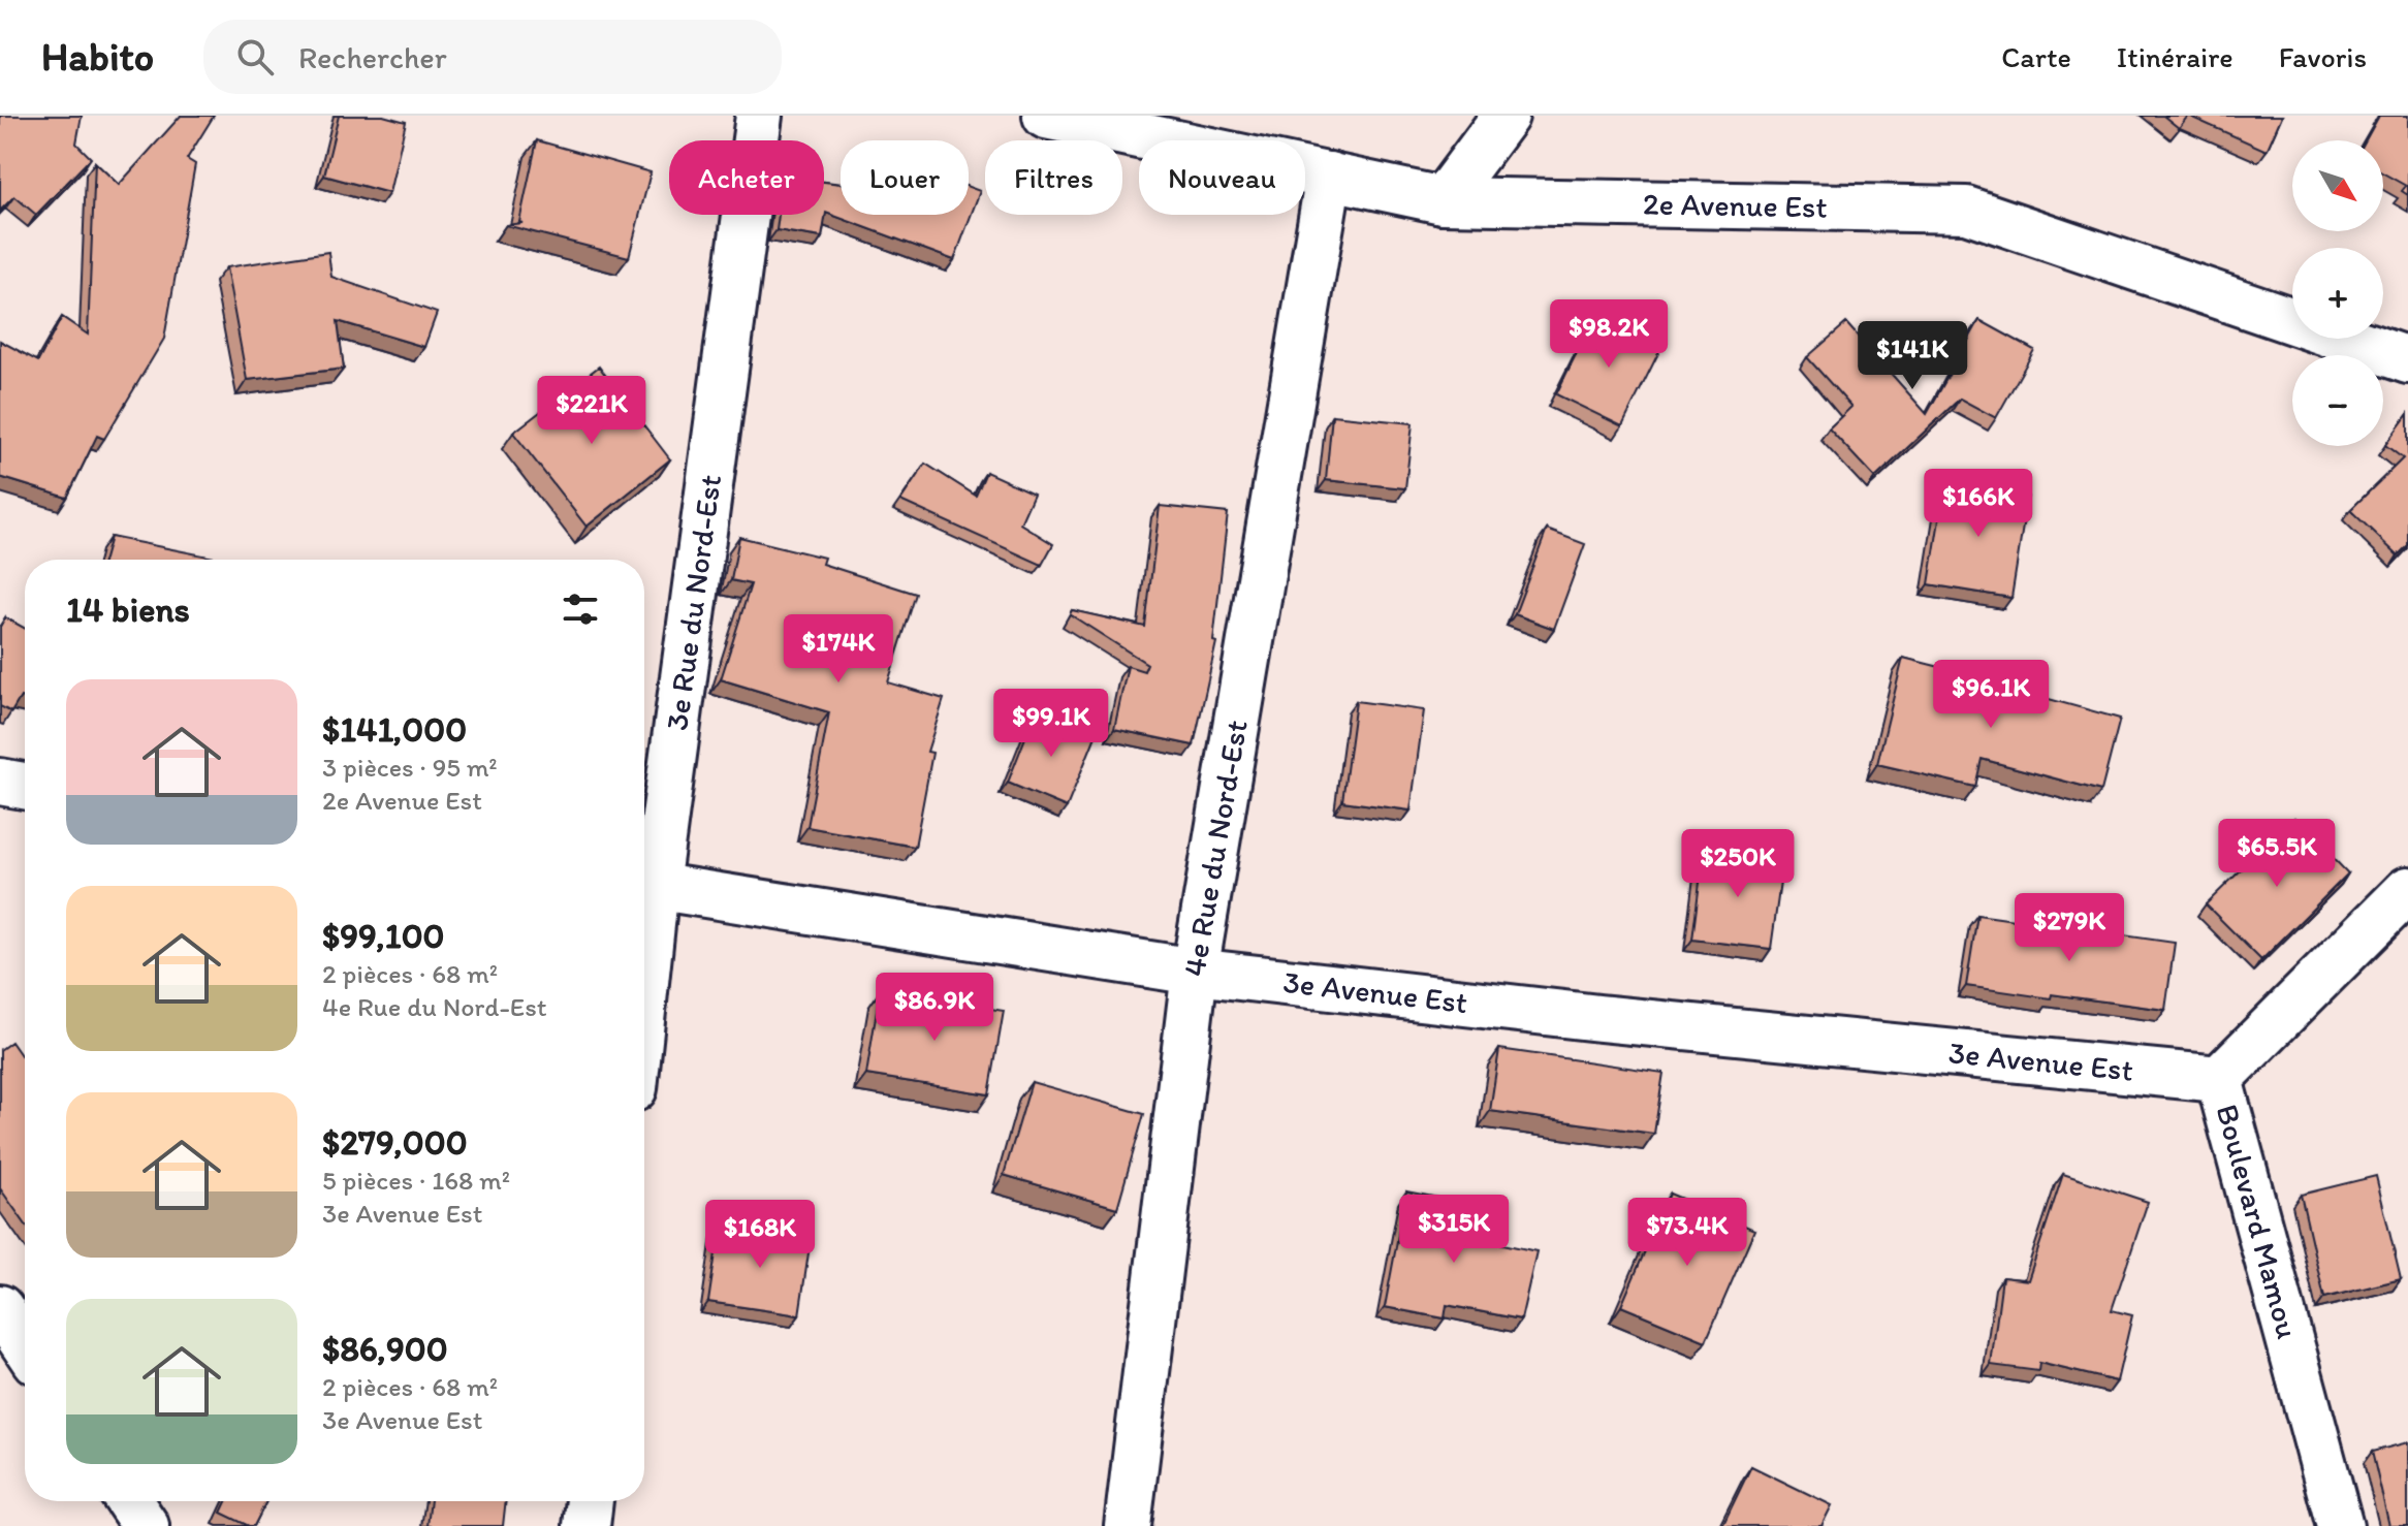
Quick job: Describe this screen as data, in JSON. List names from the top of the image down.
{
  "streets": {
    "street": [
      "2e Avenue Est",
      "3e Rue du Nord-Est",
      "4e Rue du Nord-Est",
      "3e Avenue Est",
      "Boulevard Mamou"
    ]
  },
  "crossings": [
    ["2e Avenue Est", "4e Rue du Nord-Est"],
    ["3e Rue du Nord-Est", "3e Avenue Est"],
    ["4e Rue du Nord-Est", "3e Avenue Est"],
    ["3e Avenue Est", "Boulevard Mamou"]
  ],
  "north": "bottom right",
  "page": {
    "header": "Habito",
    "search": "Rechercher",
    "nav": ["Carte", "Itinéraire", "Favoris"],
    "map_buttons": ["+", "−"],
    "chip": [
      "Acheter",
      "Louer",
      "Filtres",
      "Nouveau"
    ],
    "price": [
      "$98.2K",
      "$141K",
      "$221K",
      "$166K",
      "$174K",
      "$96.1K",
      "$99.1K",
      "$65.5K",
      "$250K",
      "$279K",
      "$86.9K",
      "$315K",
      "$73.4K",
      "$168K"
    ],
    "heading": "14 biens",
    "list": [
      {
        "name": "$141,000",
        "note": "3 pièces · 95 m² · 2e Avenue Est"
      },
      {
        "name": "$99,100",
        "note": "2 pièces · 68 m² · 4e Rue du Nord-Est"
      },
      {
        "name": "$279,000",
        "note": "5 pièces · 168 m² · 3e Avenue Est"
      },
      {
        "name": "$86,900",
        "note": "2 pièces · 68 m² · 3e Avenue Est"
      }
    ]
  }
}
